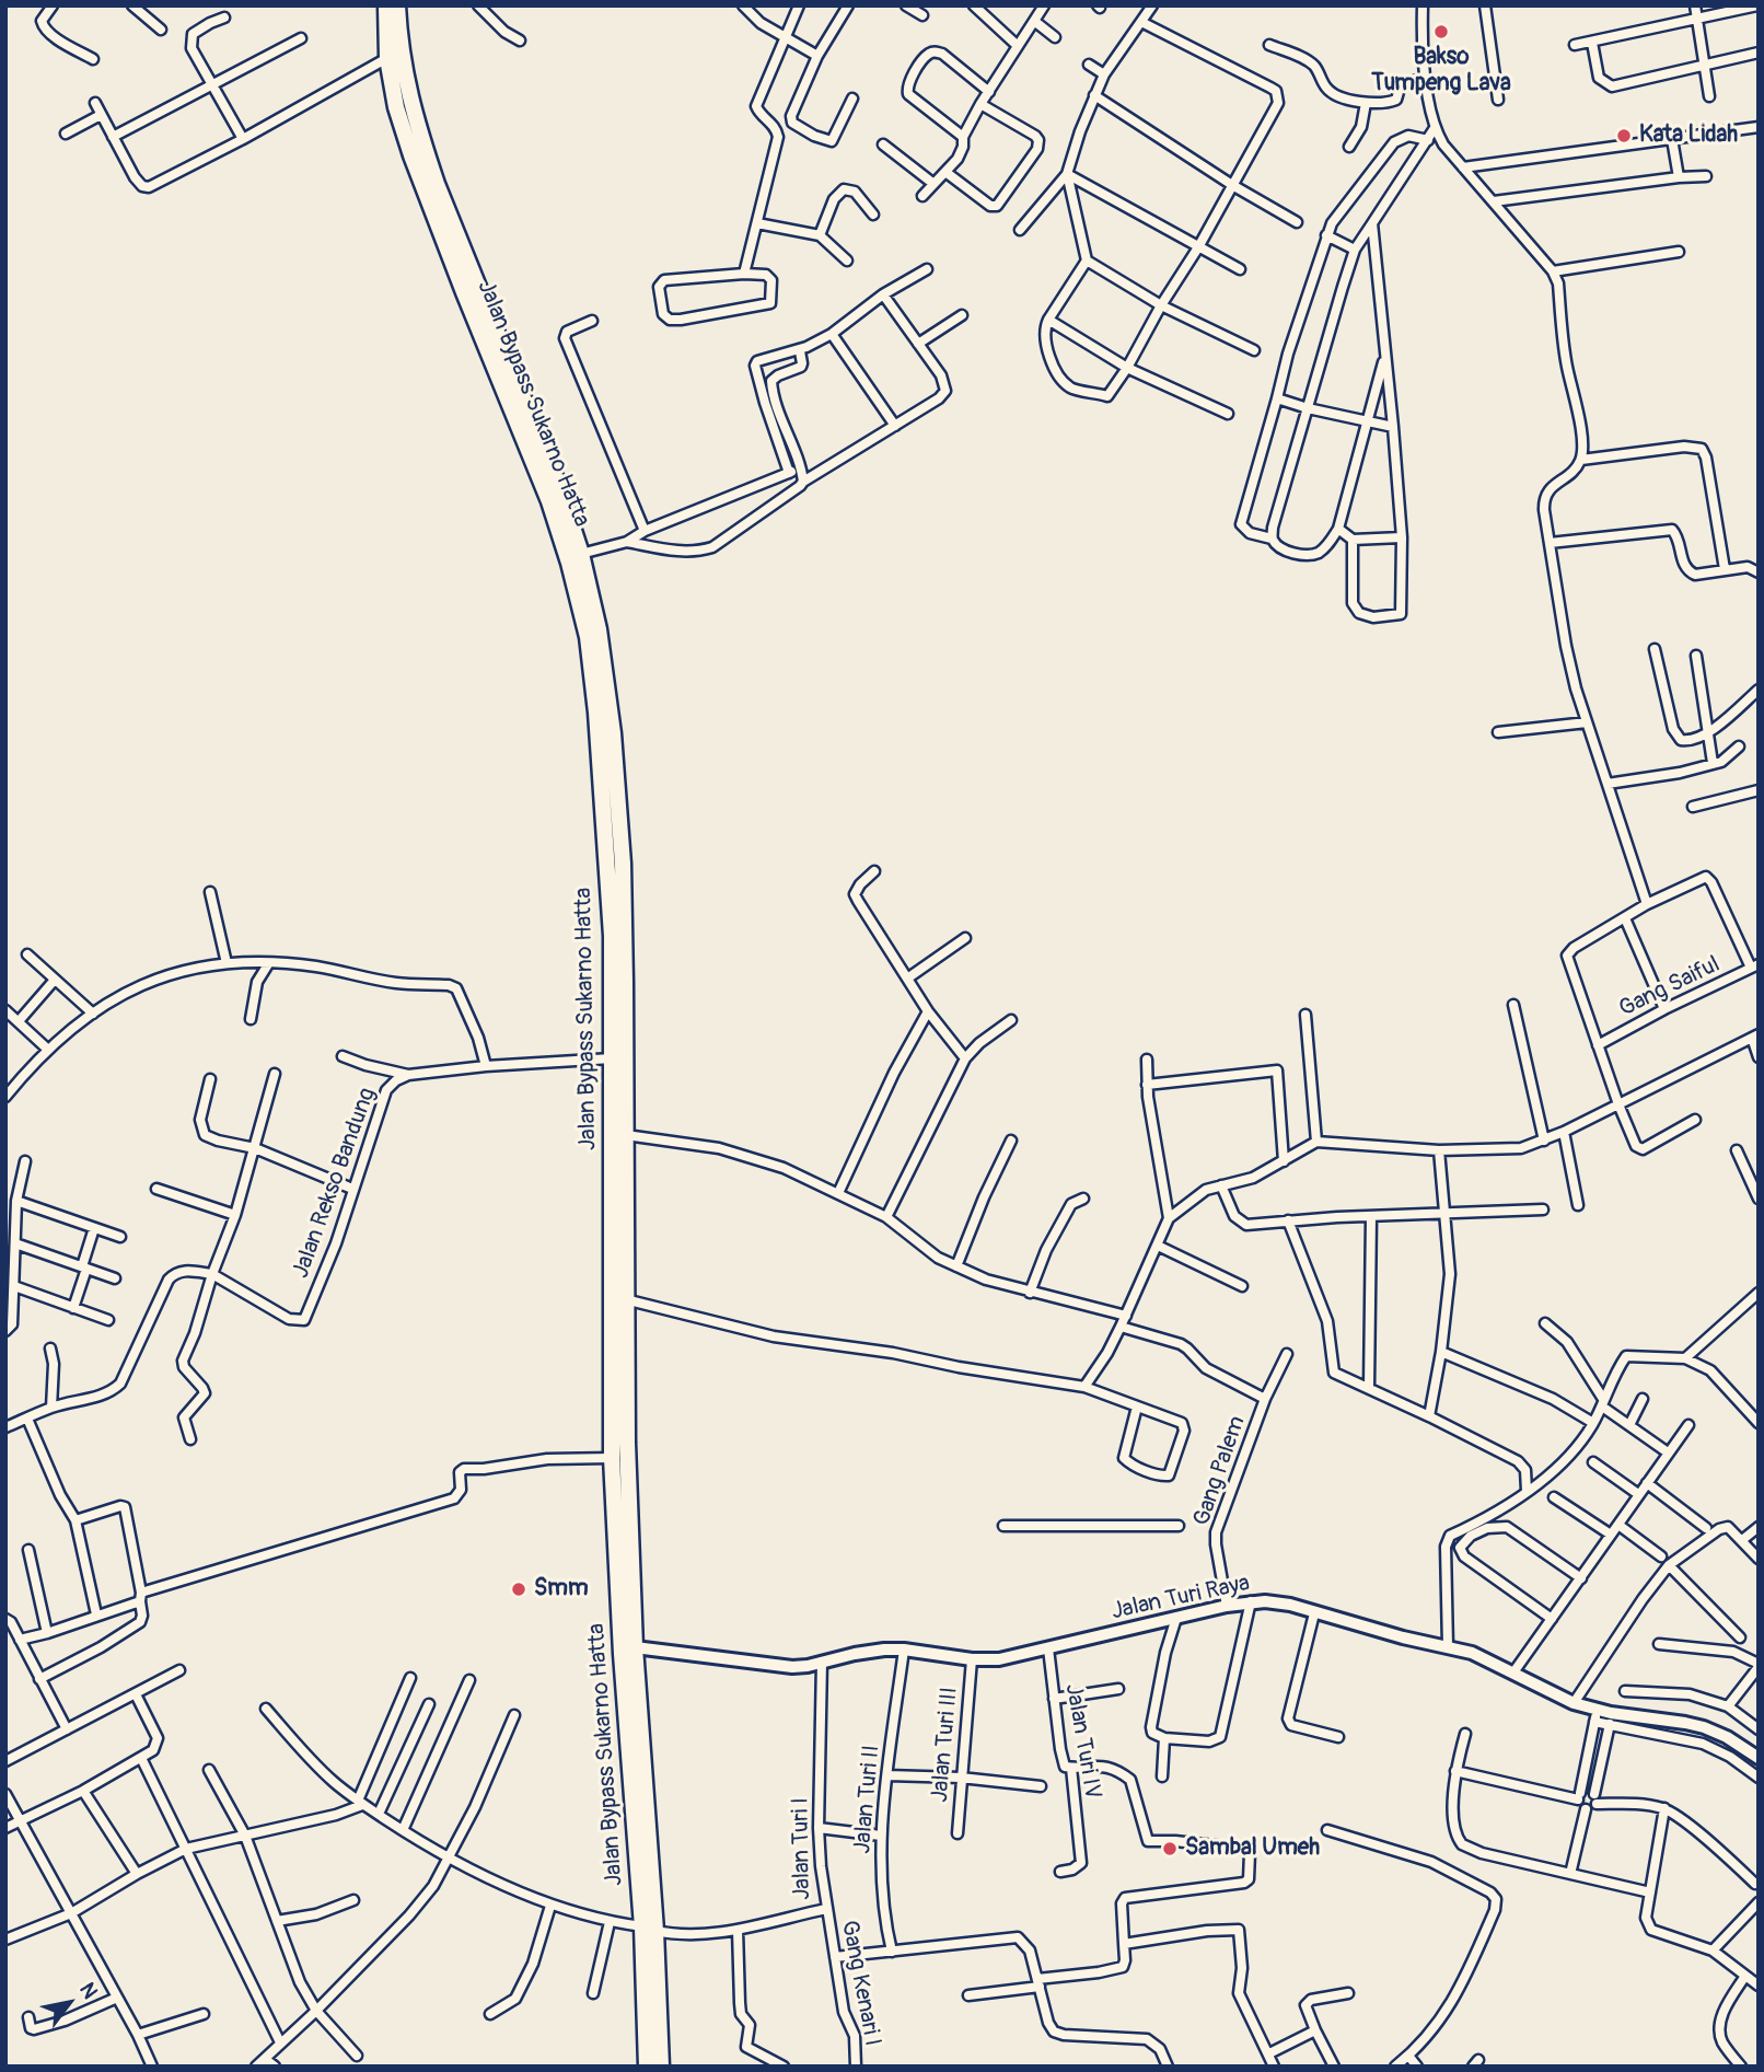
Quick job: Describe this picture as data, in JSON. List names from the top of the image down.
{
  "streets": {
    "highway": ["Jalan Bypass Sukarno Hatta"],
    "street": [
      "Gang Saiful",
      "Jalan Rekso Bandung",
      "Gang Palem",
      "Jalan Turi Raya",
      "Jalan Turi IV",
      "Jalan Turi III",
      "Jalan Turi II",
      "Jalan Turi I",
      "Gang Kenari I"
    ]
  },
  "crossings": [
    ["Jalan Bypass Sukarno Hatta", "Jalan Rekso Bandung"],
    ["Jalan Bypass Sukarno Hatta", "Jalan Turi Raya"],
    ["Jalan Bypass Sukarno Hatta", "Jalan Turi I"],
    ["Gang Palem", "Jalan Turi Raya"],
    ["Jalan Turi Raya", "Jalan Turi IV"],
    ["Jalan Turi Raya", "Jalan Turi III"],
    ["Jalan Turi Raya", "Jalan Turi II"],
    ["Jalan Turi Raya", "Jalan Turi I"],
    ["Jalan Turi I", "Gang Kenari I"]
  ],
  "places": [
    "Bakso Tumpeng Lava",
    "Kata Lidah",
    "Smm",
    "Sambal Umeh"
  ],
  "north": "top right"
}
